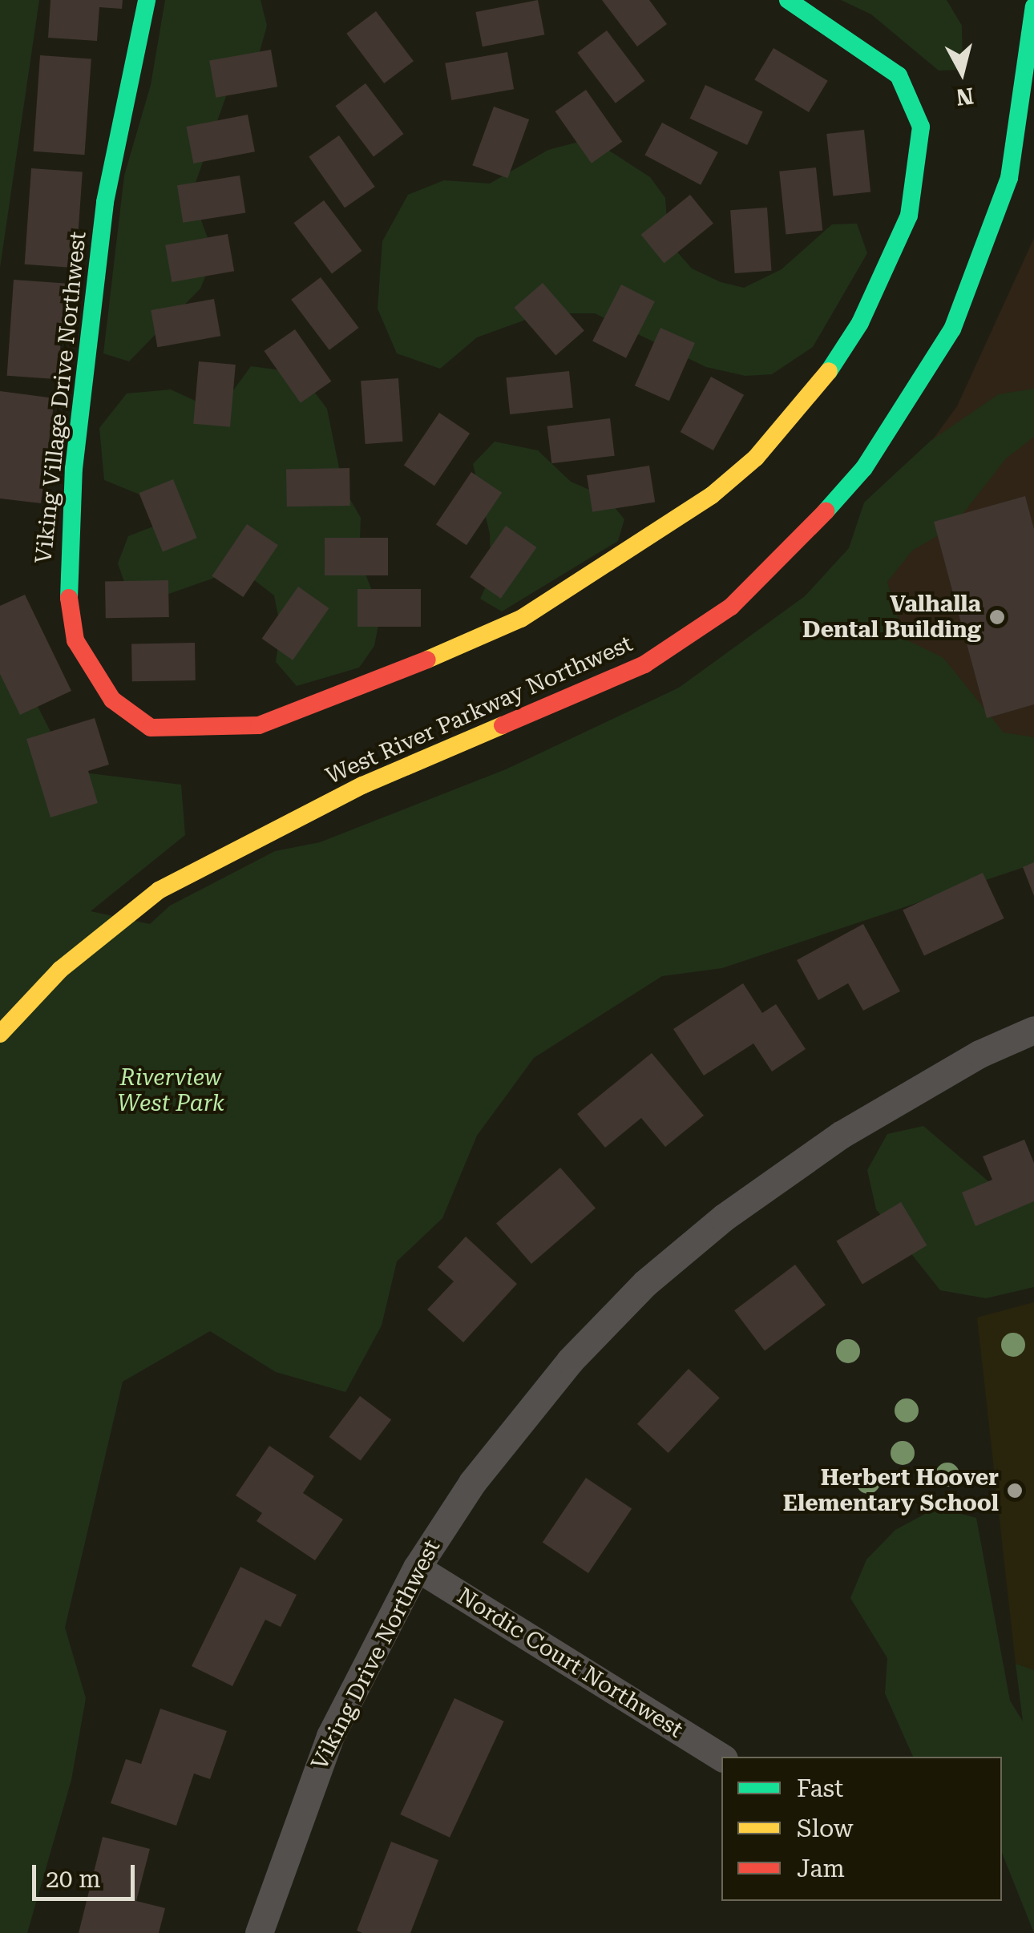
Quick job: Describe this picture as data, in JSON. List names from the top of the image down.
{
  "streets": {
    "street": [
      "Viking Village Drive Northwest",
      "West River Parkway Northwest",
      "Viking Drive Northwest",
      "Nordic Court Northwest"
    ]
  },
  "crossings": [
    ["Viking Drive Northwest", "Nordic Court Northwest"]
  ],
  "parks": ["Riverview West Park"],
  "places": ["Valhalla Dental Building", "Herbert Hoover Elementary School"],
  "legend": ["Fast", "Slow", "Jam"],
  "scale_bar": "20 m",
  "north": "bottom"
}
